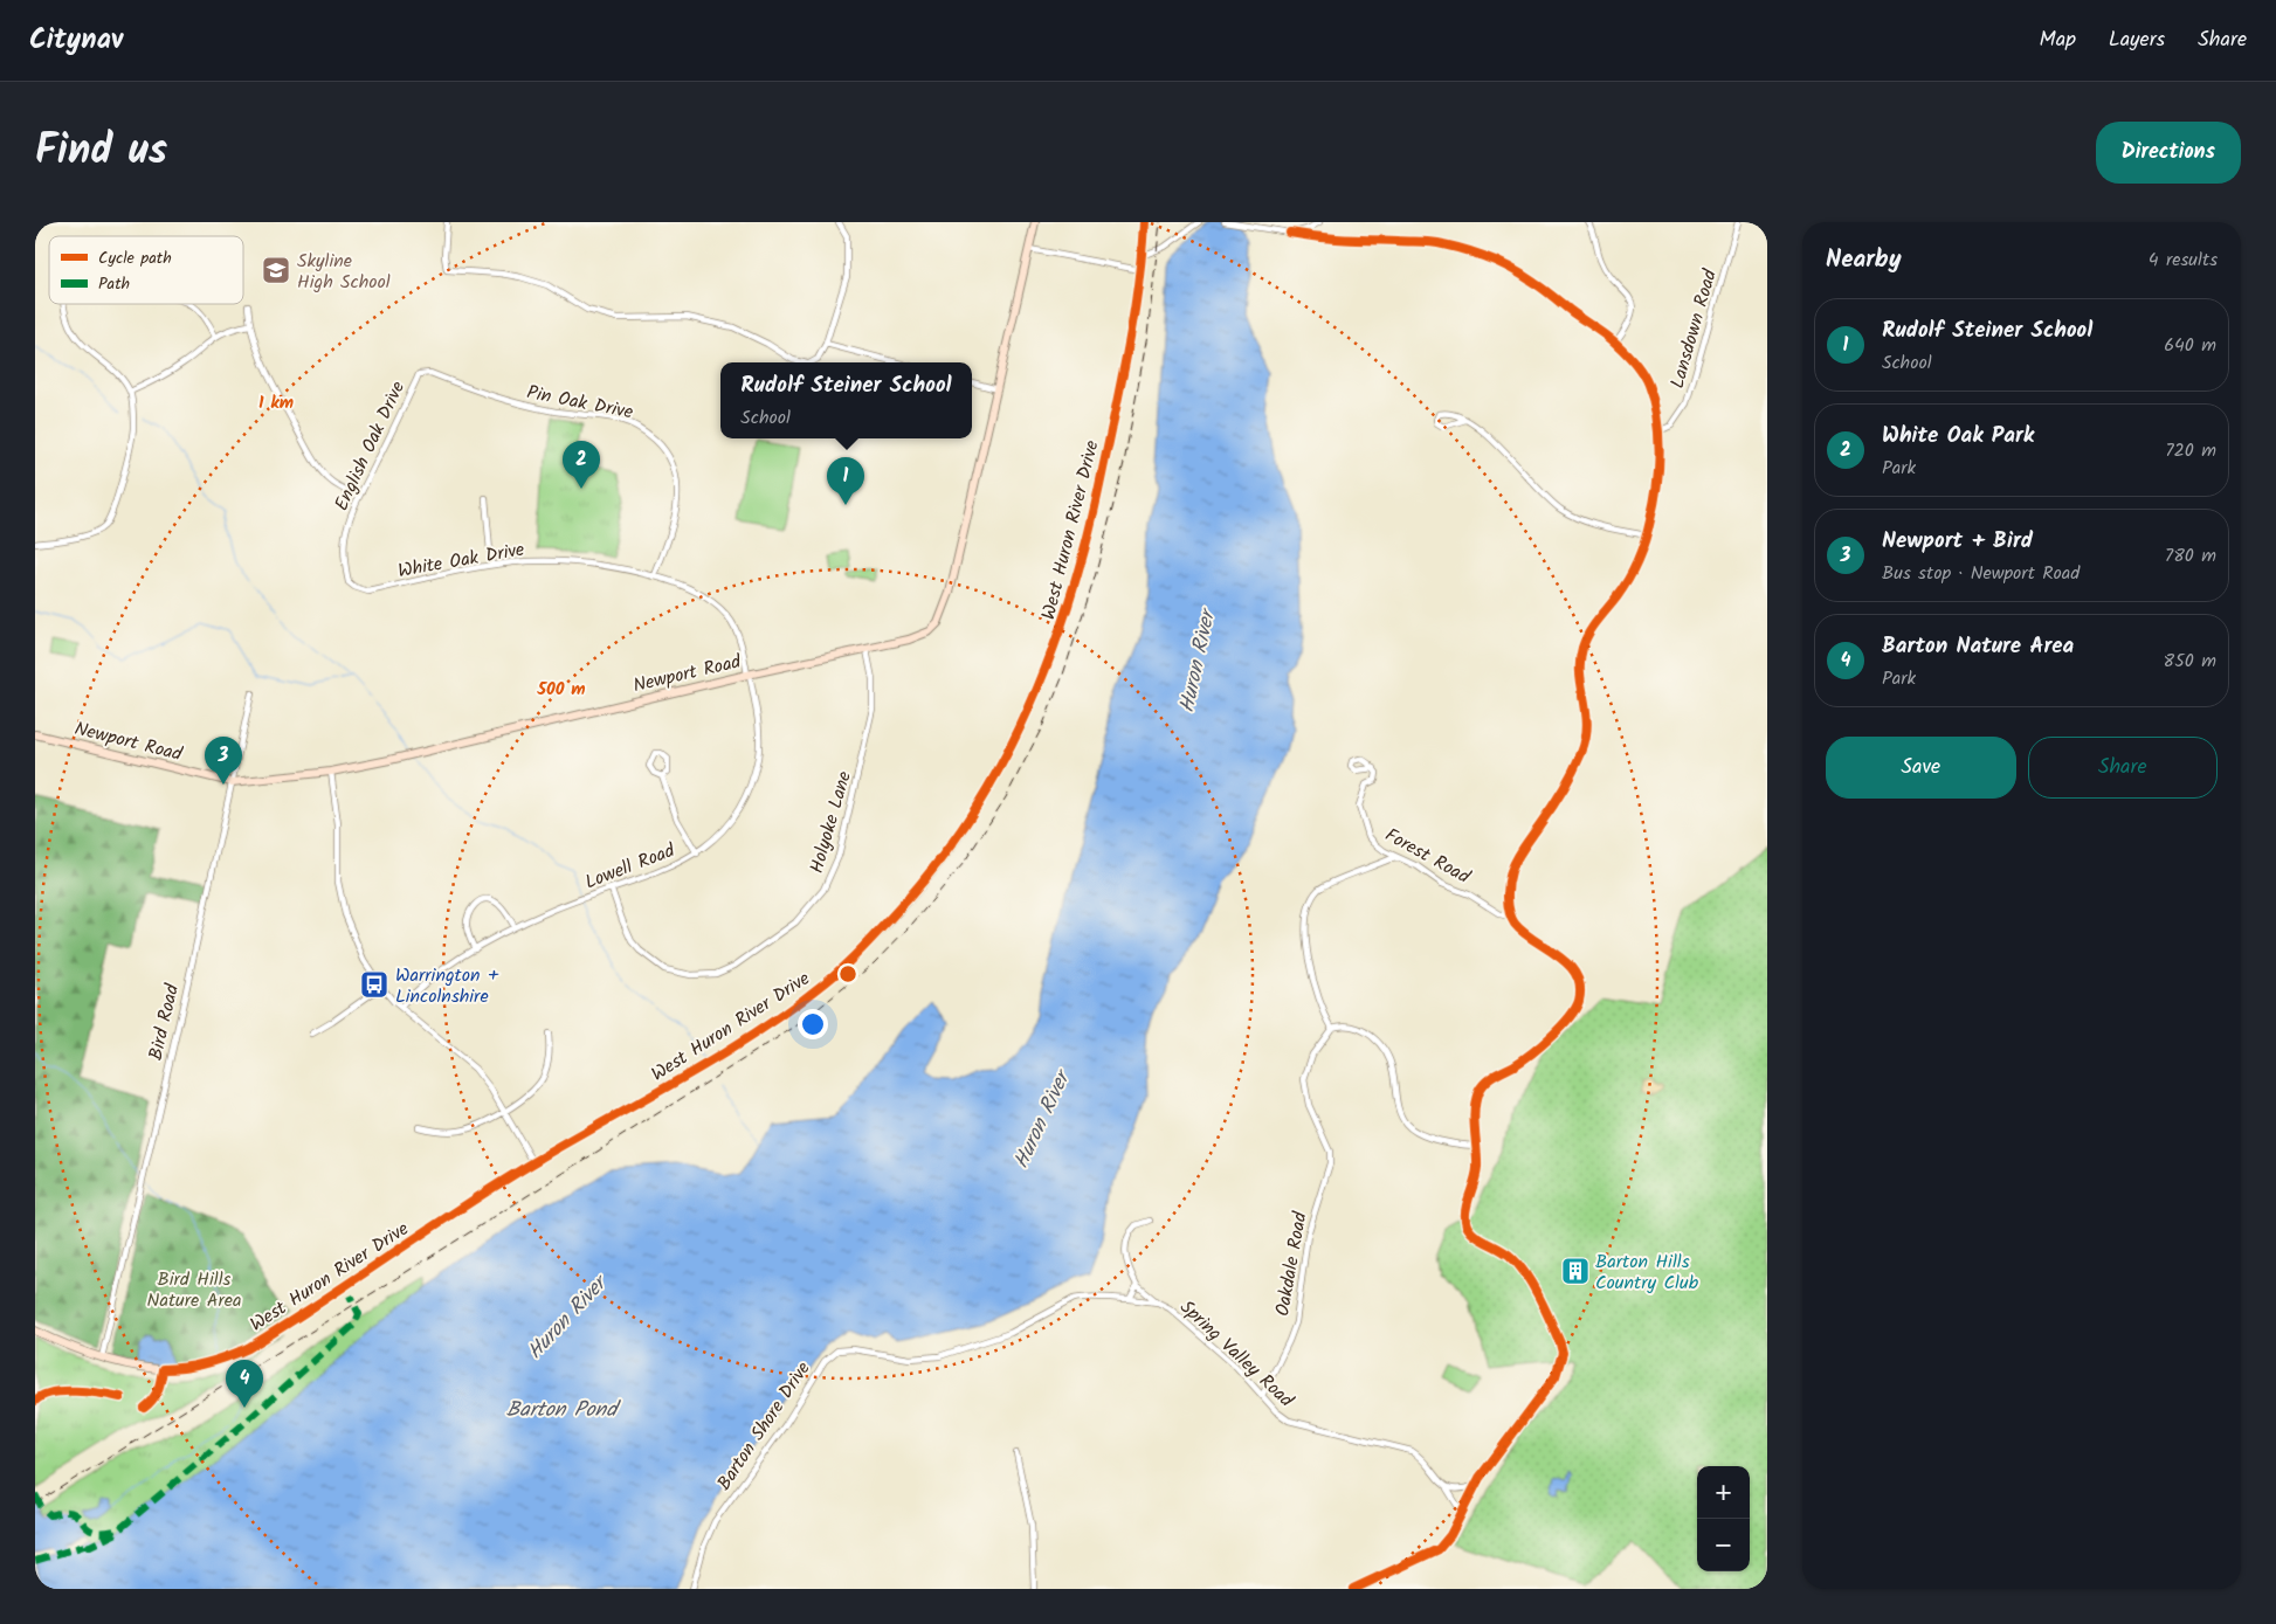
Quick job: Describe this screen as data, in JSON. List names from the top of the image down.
{
  "streets": {
    "street": [
      "Lansdown Road",
      "Pin Oak Drive",
      "English Oak Drive",
      "West Huron River Drive",
      "White Oak Drive",
      "Newport Road",
      "Holyoke Lane",
      "Forest Road",
      "Lowell Road",
      "Bird Road",
      "Oakdale Road",
      "Spring Valley Road",
      "Barton Shore Drive"
    ]
  },
  "crossings": [
    ["Pin Oak Drive", "English Oak Drive"],
    ["Pin Oak Drive", "White Oak Drive"],
    ["English Oak Drive", "White Oak Drive"],
    ["West Huron River Drive", "Bird Road"],
    ["White Oak Drive", "Newport Road"],
    ["White Oak Drive", "Lowell Road"],
    ["Newport Road", "Holyoke Lane"],
    ["Newport Road", "Lowell Road"],
    ["Newport Road", "Bird Road"],
    ["Holyoke Lane", "Lowell Road"],
    ["Oakdale Road", "Spring Valley Road"],
    ["Spring Valley Road", "Barton Shore Drive"]
  ],
  "water": ["Huron River", "Barton Pond"],
  "parks": ["Bird Hills Nature Area"],
  "places": {
    "school or university": ["Skyline High School"],
    "bus stop": ["Warrington + Lincolnshire"],
    "building": ["Barton Hills Country Club"]
  },
  "legend": ["Cycle path", "Path"],
  "page": {
    "header": "Citynav",
    "nav": ["Map", "Layers", "Share"],
    "title": "Find us",
    "buttons": [
      "Directions",
      ["Save", "Share"]
    ],
    "heading": ["Nearby", "4 results"],
    "list": [
      {
        "mark": "1",
        "name": "Rudolf Steiner School",
        "note": "School",
        "value": "640 m"
      },
      {
        "mark": "2",
        "name": "White Oak Park",
        "note": "Park",
        "value": "720 m"
      },
      {
        "mark": "3",
        "name": "Newport + Bird",
        "note": "Bus stop · Newport Road",
        "value": "780 m"
      },
      {
        "mark": "4",
        "name": "Barton Nature Area",
        "note": "Park",
        "value": "850 m"
      }
    ],
    "popup": ["Rudolf Steiner School", "School"],
    "pins": [
      "2",
      "1",
      "3",
      "4"
    ],
    "map_buttons": ["+", "−"]
  },
  "rings": ["1 km", "500 m"]
}
